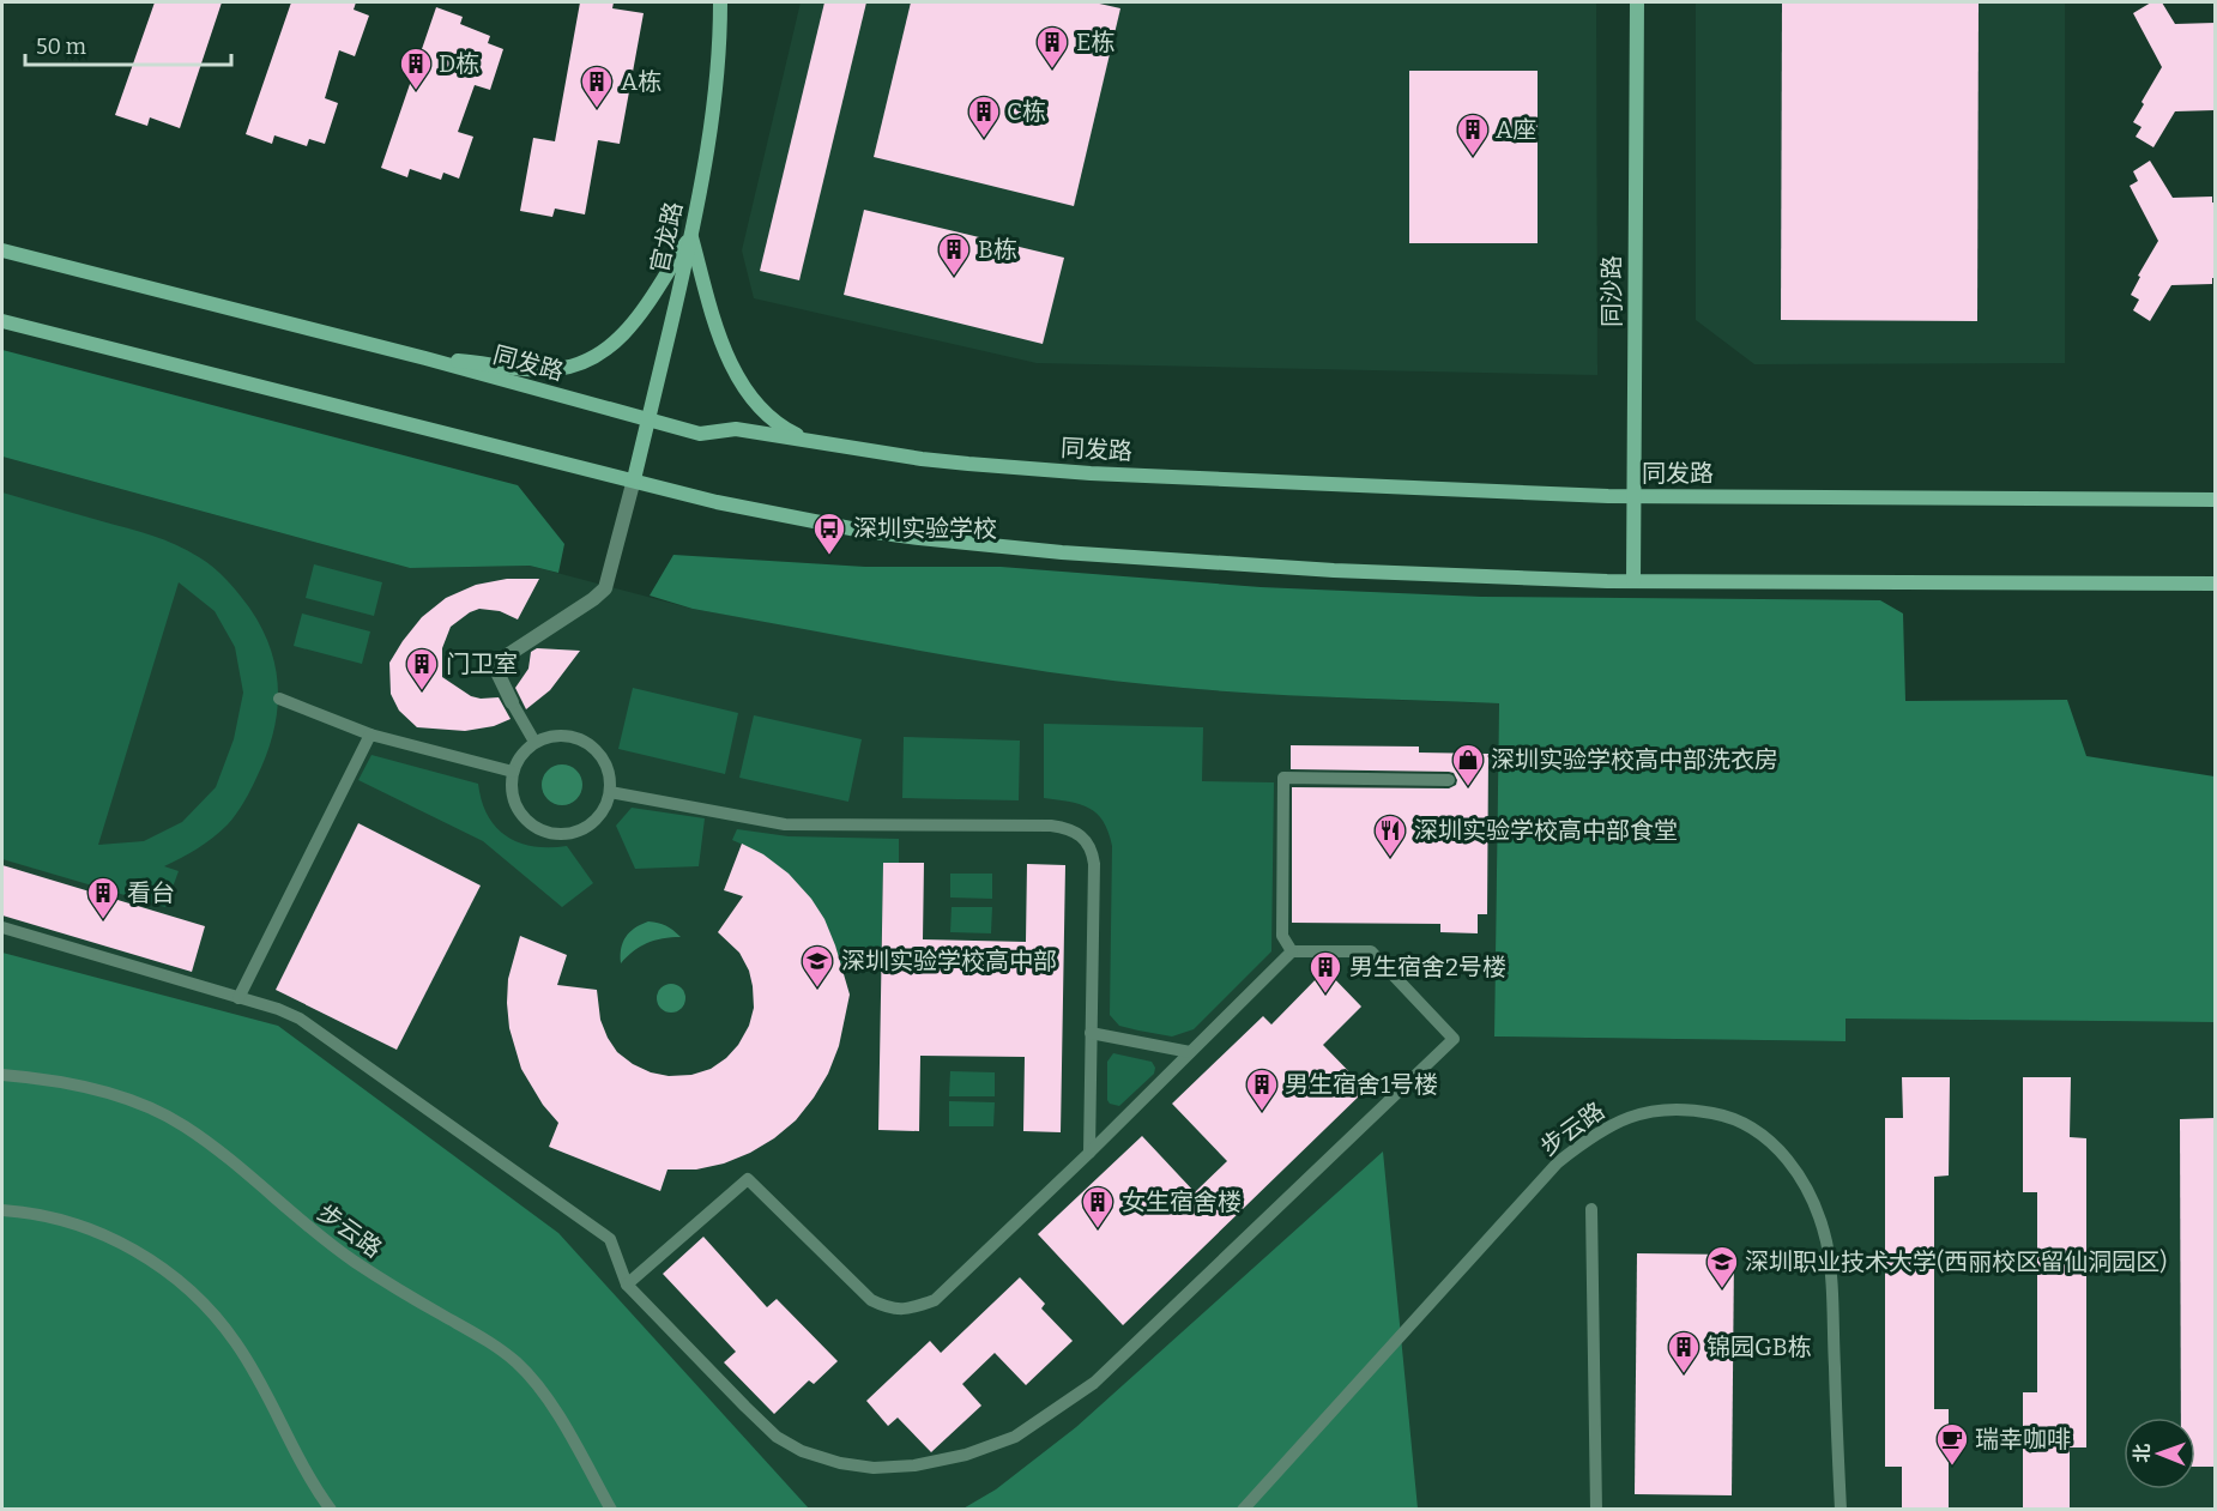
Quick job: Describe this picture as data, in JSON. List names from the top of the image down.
{
  "streets": {
    "main road": ["官龙路", "同沙路", "同发路"],
    "lane": ["步云路"]
  },
  "crossings": [
    ["官龙路", "同发路"],
    ["同沙路", "同发路"]
  ],
  "places": {
    "building": [
      "E栋",
      "D栋",
      "A栋",
      "C栋",
      "A座",
      "B栋",
      "门卫室",
      "看台",
      "男生宿舍2号楼",
      "男生宿舍1号楼",
      "女生宿舍楼",
      "锦园GB栋"
    ],
    "bus stop": ["深圳实验学校"],
    "shop": ["深圳实验学校高中部洗衣房"],
    "restaurant": ["深圳实验学校高中部食堂"],
    "school or university": ["深圳实验学校高中部", "深圳职业技术大学(西丽校区留仙洞园区)"],
    "cafe": ["瑞幸咖啡"]
  },
  "scale_bar": "50 m",
  "north": "left"
}
